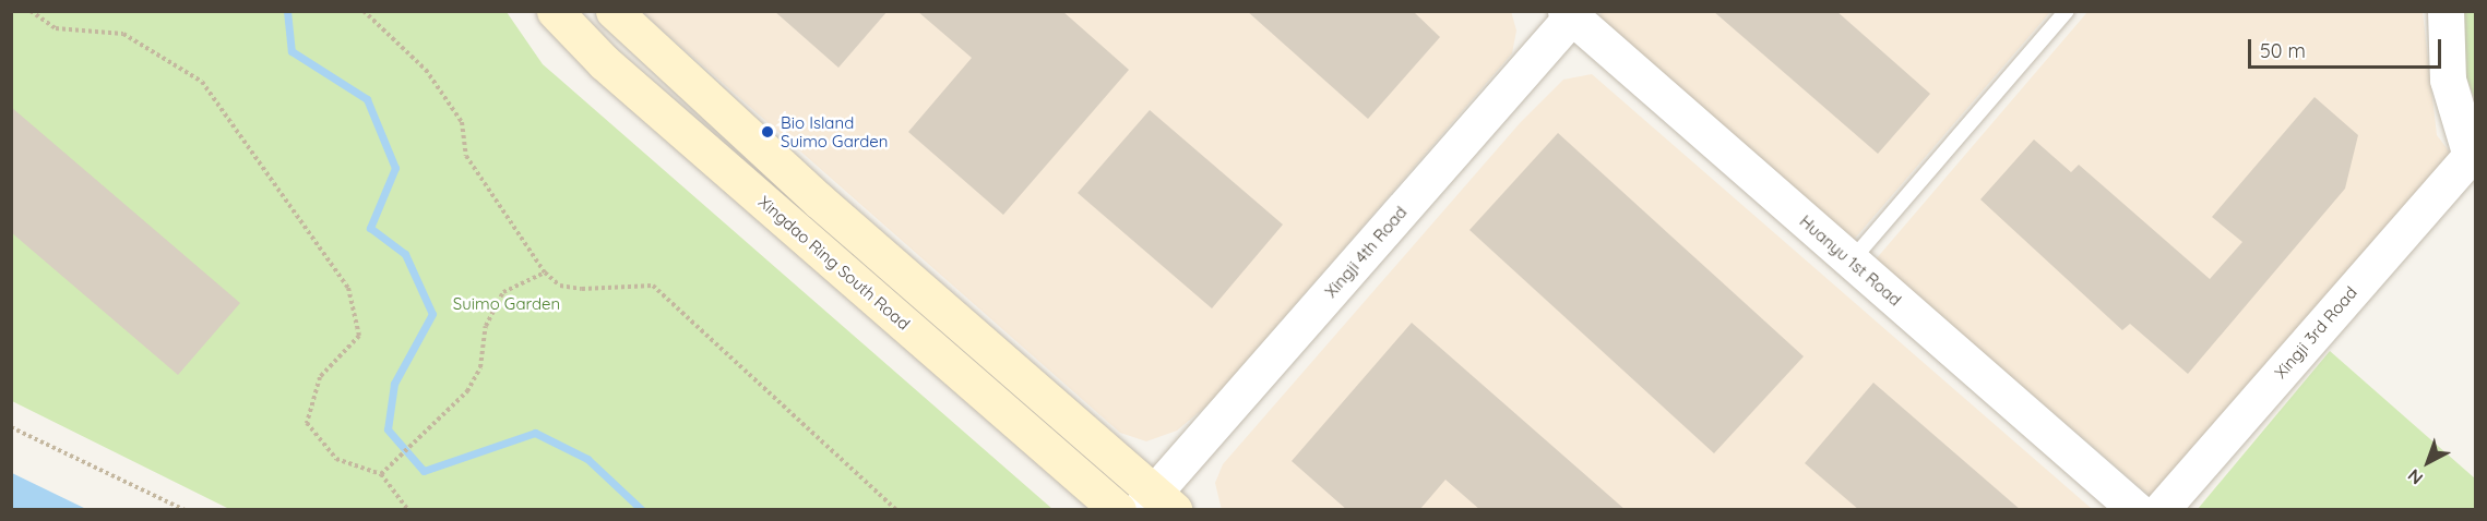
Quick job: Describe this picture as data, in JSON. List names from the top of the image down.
{
  "streets": {
    "main road": ["Xingdao Ring South Road"],
    "street": ["Xingji 4th Road", "Huanyu 1st Road", "Xingji 3rd Road"]
  },
  "crossings": [
    ["Xingji 4th Road", "Huanyu 1st Road"]
  ],
  "parks": ["Suimo Garden"],
  "places": ["Bio Island Suimo Garden"],
  "scale_bar": "50 m",
  "north": "bottom left"
}
